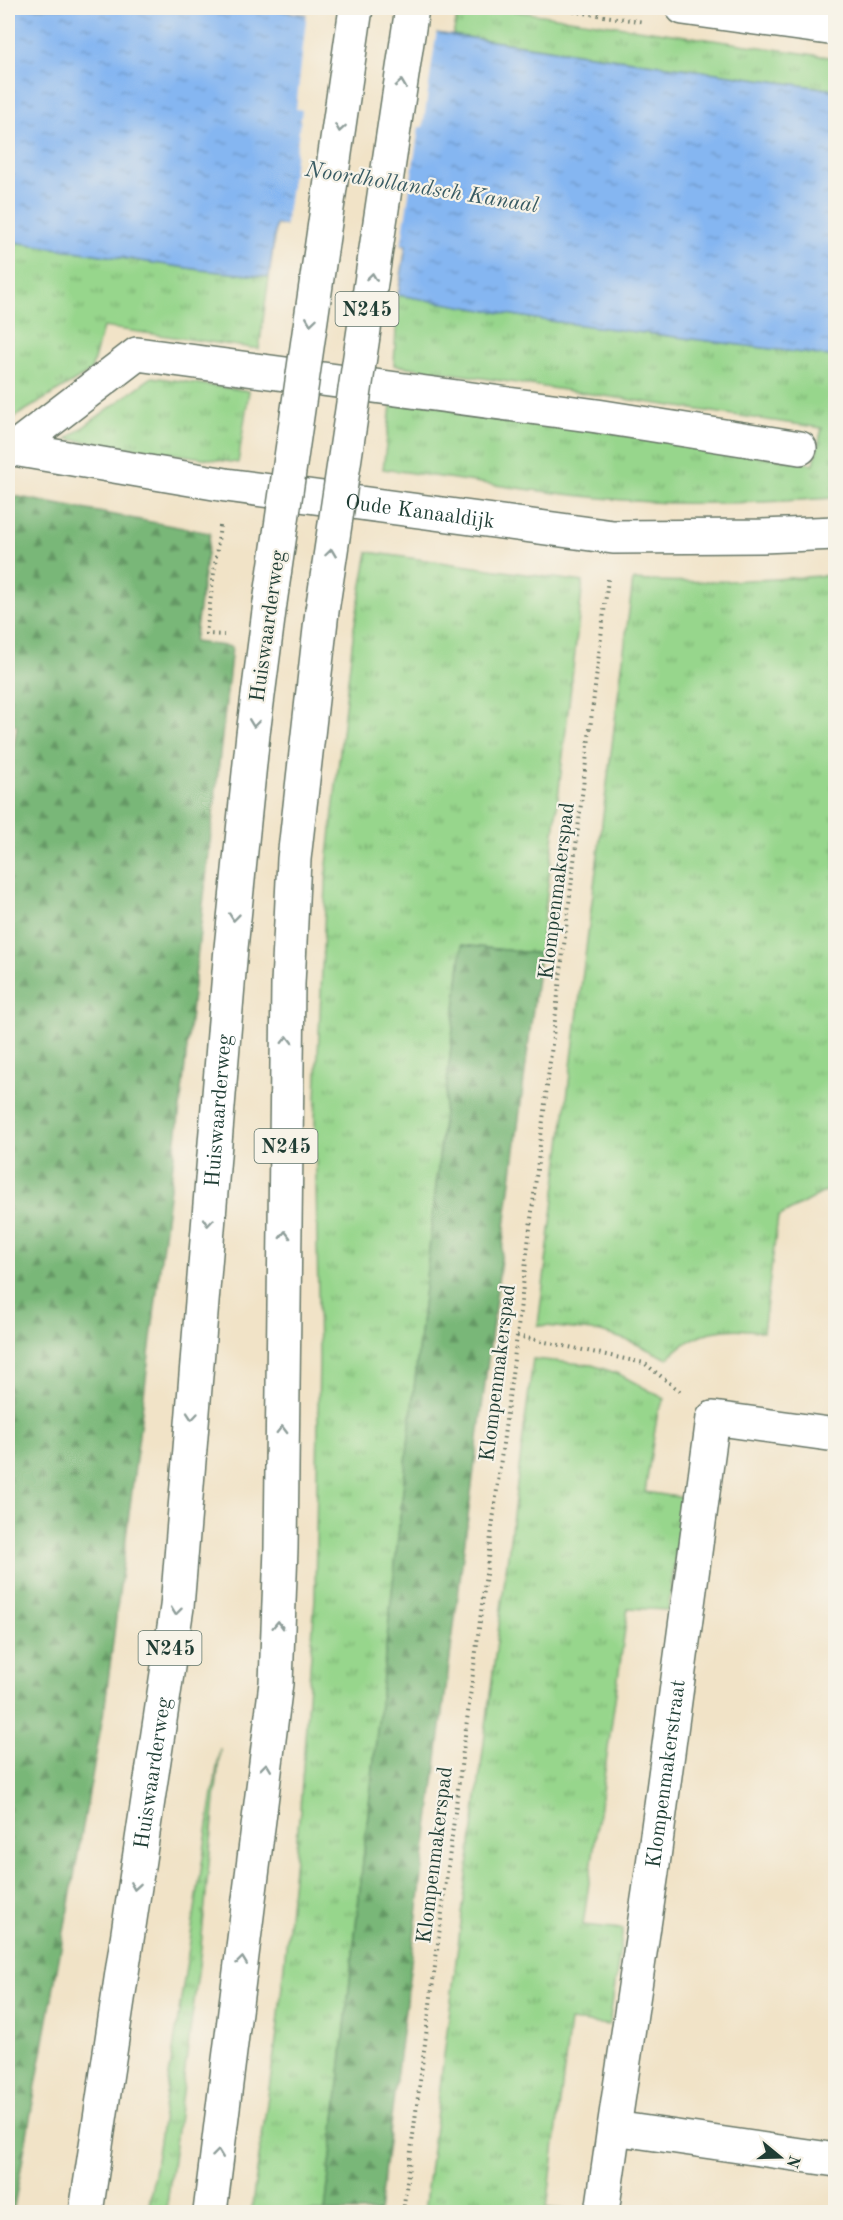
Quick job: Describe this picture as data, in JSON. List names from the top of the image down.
{
  "streets": {
    "main road": [
      "N245",
      "Oude Kanaaldijk",
      "Huiswaarderweg",
      "Klompenmakerstraat"
    ],
    "path": ["Klompenmakerspad"]
  },
  "crossings": [
    ["Oude Kanaaldijk", "Klompenmakerspad"]
  ],
  "water": ["Noordhollandsch Kanaal"],
  "north": "right"
}
